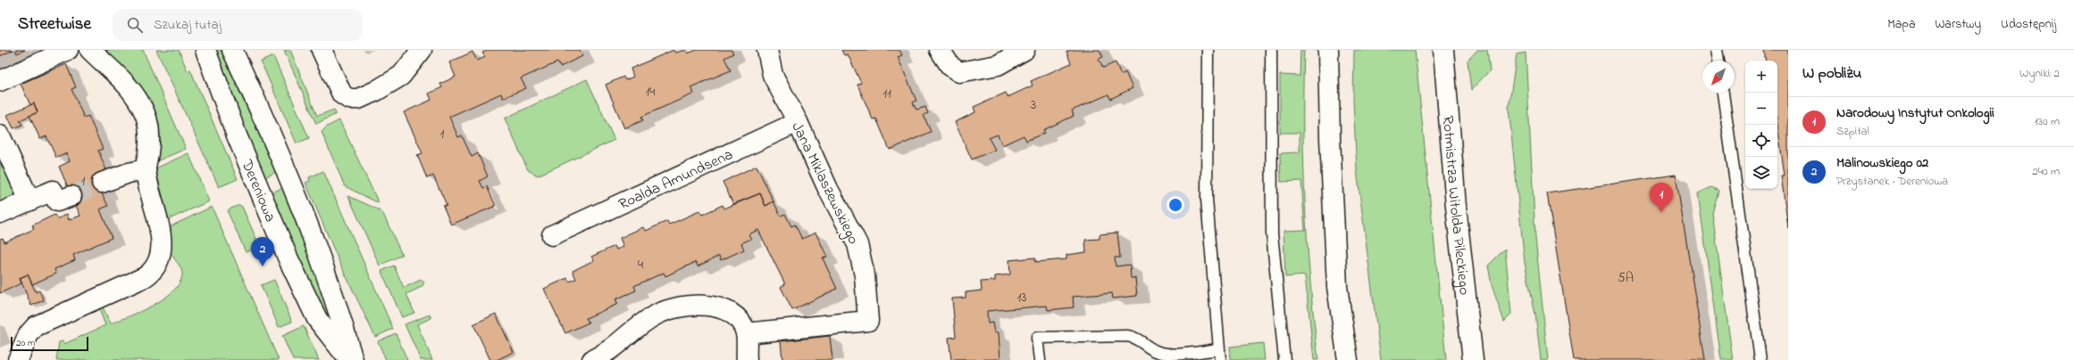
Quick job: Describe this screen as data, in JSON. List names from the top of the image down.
{
  "streets": {
    "street": [
      "Roalda Amundsena",
      "Jana Miklaszewskiego",
      "Dereniowa",
      "Rotmistrza Witolda Pileckiego"
    ]
  },
  "crossings": [
    ["Roalda Amundsena", "Jana Miklaszewskiego"]
  ],
  "house_numbers": [
    "14",
    "11",
    "3",
    "1",
    "1",
    "4",
    "5A",
    "13"
  ],
  "scale_bar": "20 m",
  "north": "bottom left",
  "page": {
    "header": "Streetwise",
    "search": "Szukaj tutaj",
    "nav": ["Mapa", "Warstwy", "Udostępnij"],
    "heading": ["W pobliżu", "Wyniki: 2"],
    "map_buttons": ["+", "−"],
    "list": [
      {
        "mark": "1",
        "name": "Narodowy Instytut Onkologii",
        "note": "Szpital",
        "value": "130 m"
      },
      {
        "mark": "2",
        "name": "Malinowskiego 02",
        "note": "Przystanek · Dereniowa",
        "value": "240 m"
      }
    ],
    "pins": ["1", "2"],
    "scale": "20 m"
  }
}
